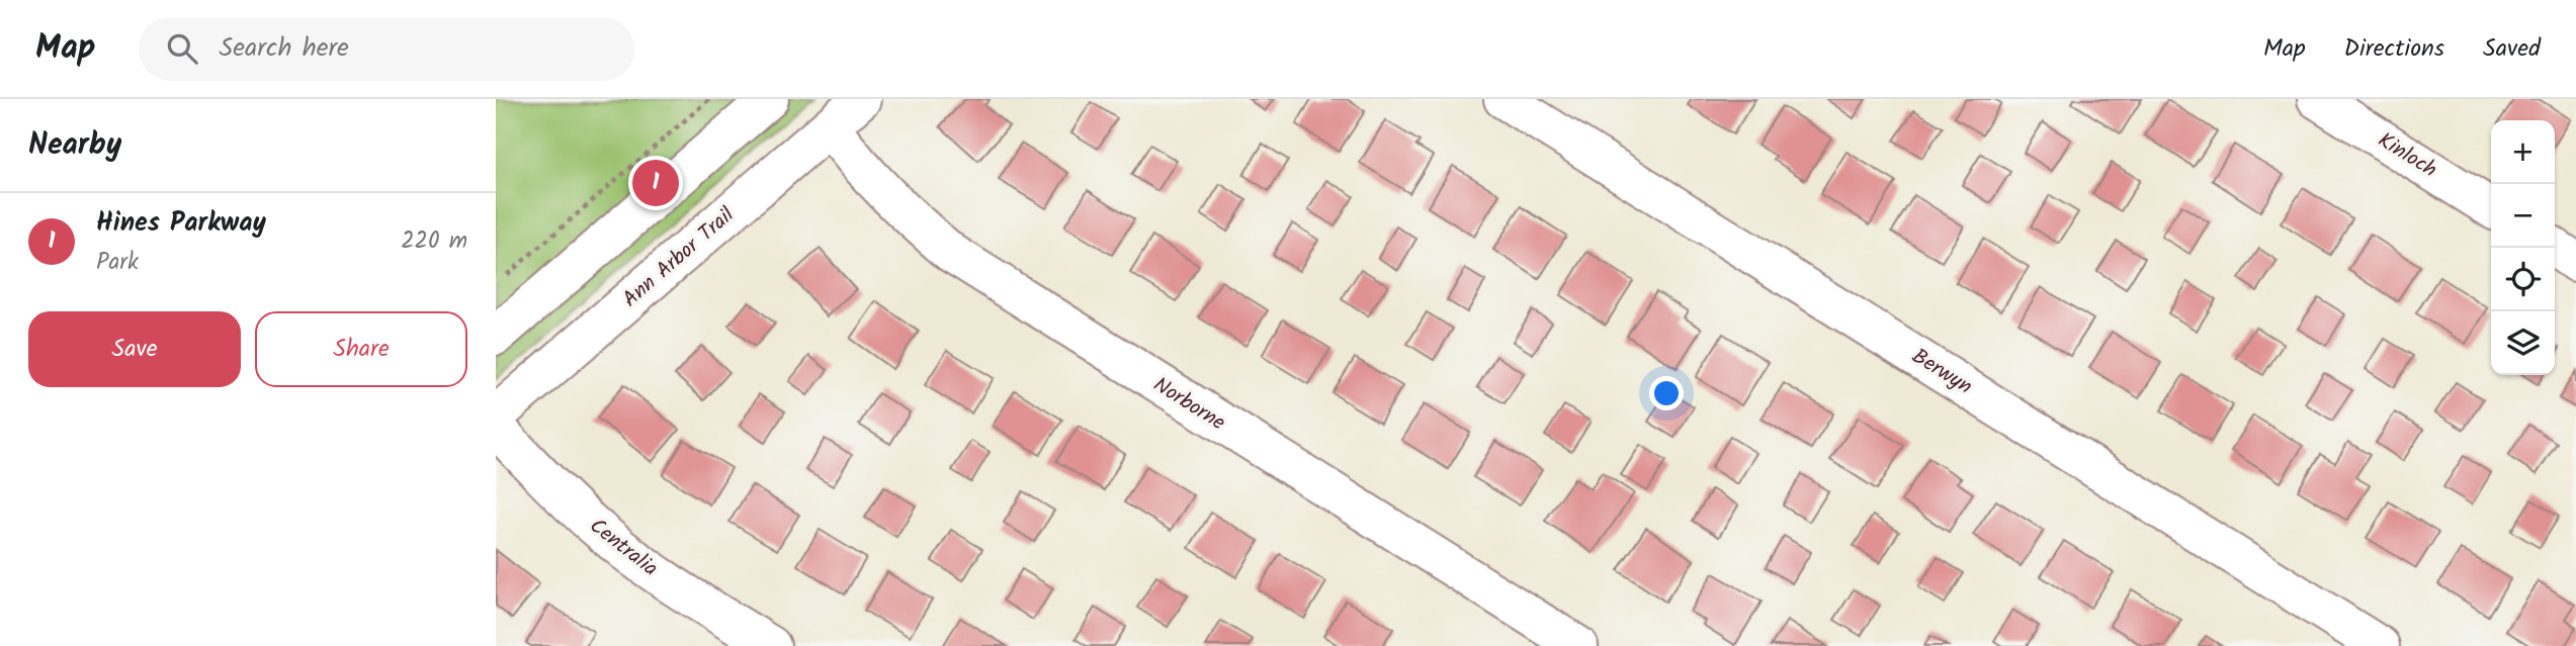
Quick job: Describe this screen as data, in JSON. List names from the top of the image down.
{
  "streets": {
    "street": [
      "Kinloch",
      "Ann Arbor Trail",
      "Berwyn",
      "Norborne",
      "Centralia"
    ]
  },
  "crossings": [
    ["Ann Arbor Trail", "Norborne"]
  ],
  "page": {
    "header": "Map",
    "search": "Search here",
    "nav": ["Map", "Directions", "Saved"],
    "heading": "Nearby",
    "map_buttons": ["+", "−"],
    "pins": "1",
    "list": [
      {
        "mark": "1",
        "name": "Hines Parkway",
        "note": "Park",
        "value": "220 m"
      }
    ],
    "buttons": ["Save", "Share"]
  }
}
